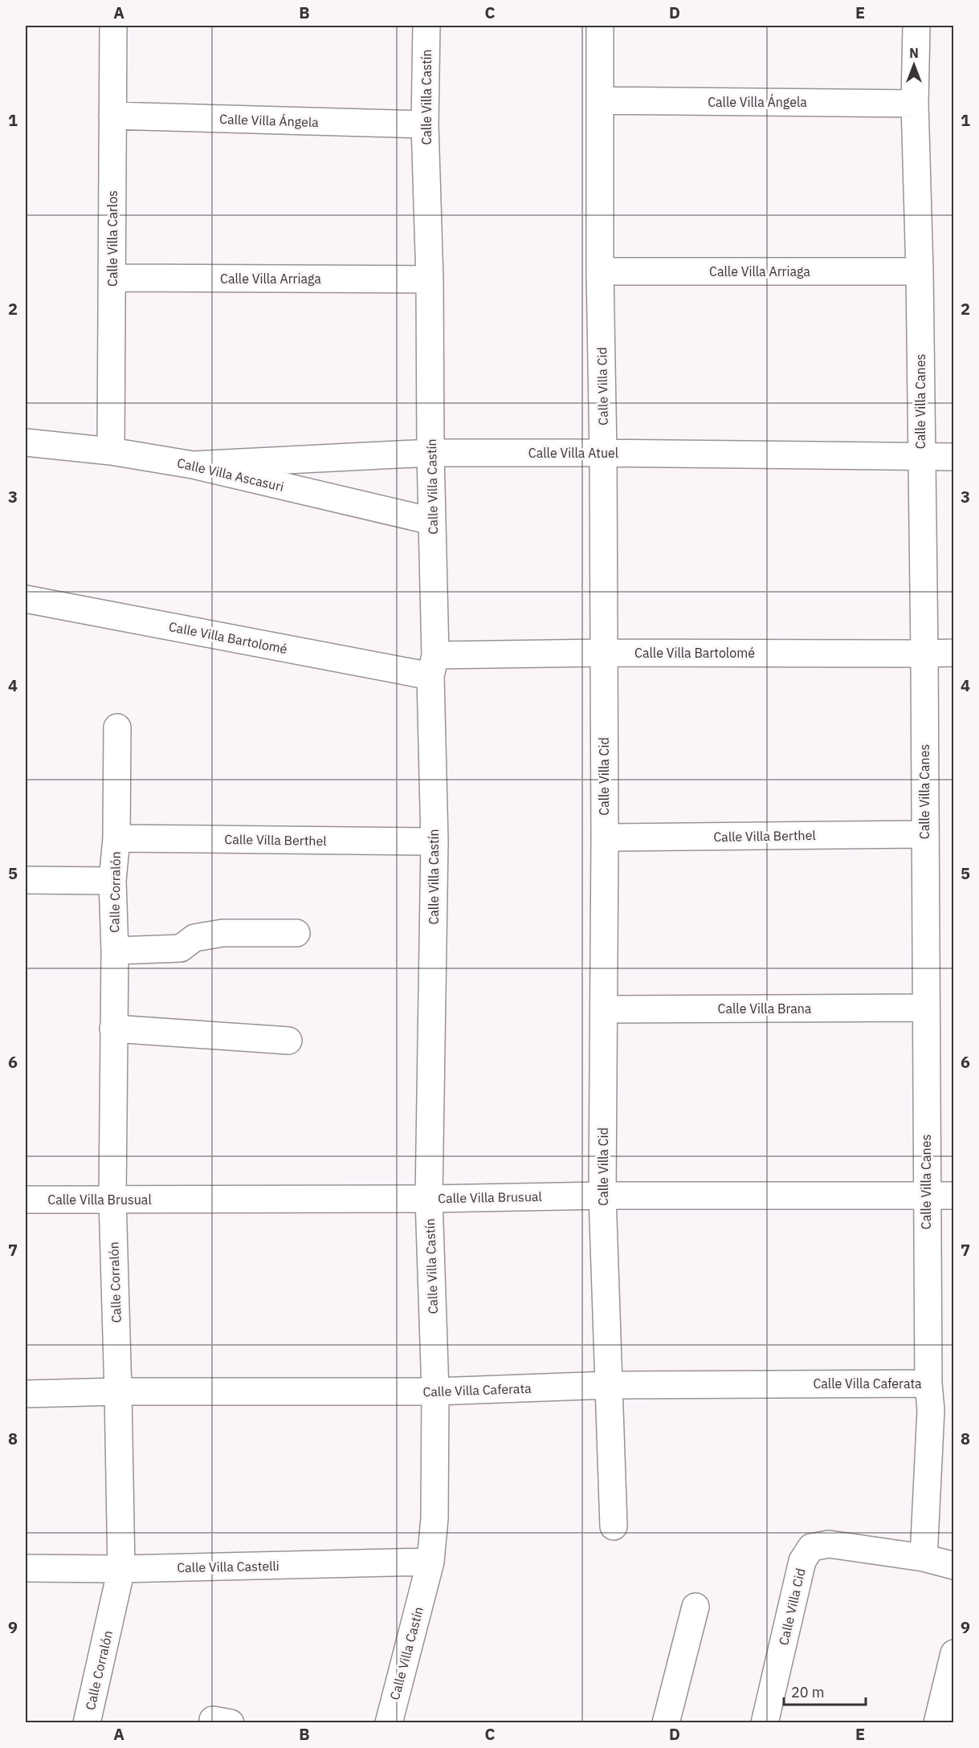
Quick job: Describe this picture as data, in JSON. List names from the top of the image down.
{
  "streets": {
    "street": [
      "Calle Villa Castín",
      "Calle Villa Ángela",
      "Calle Villa Carlos",
      "Calle Villa Arriaga",
      "Calle Villa Cid",
      "Calle Villa Canes",
      "Calle Villa Atuel",
      "Calle Villa Ascasuri",
      "Calle Villa Bartolomé",
      "Calle Villa Berthel",
      "Calle Corralón",
      "Calle Villa Brana",
      "Calle Villa Brusual",
      "Calle Villa Caferata",
      "Calle Villa Castelli"
    ]
  },
  "crossings": [
    ["Calle Villa Castín", "Calle Villa Ángela"],
    ["Calle Villa Castín", "Calle Villa Arriaga"],
    ["Calle Villa Castín", "Calle Villa Atuel"],
    ["Calle Villa Castín", "Calle Villa Ascasuri"],
    ["Calle Villa Castín", "Calle Villa Bartolomé"],
    ["Calle Villa Castín", "Calle Villa Berthel"],
    ["Calle Villa Castín", "Calle Villa Brusual"],
    ["Calle Villa Castín", "Calle Villa Caferata"],
    ["Calle Villa Castín", "Calle Villa Castelli"],
    ["Calle Villa Ángela", "Calle Villa Carlos"],
    ["Calle Villa Ángela", "Calle Villa Cid"],
    ["Calle Villa Ángela", "Calle Villa Canes"],
    ["Calle Villa Carlos", "Calle Villa Arriaga"],
    ["Calle Villa Carlos", "Calle Villa Ascasuri"],
    ["Calle Villa Arriaga", "Calle Villa Cid"],
    ["Calle Villa Arriaga", "Calle Villa Canes"],
    ["Calle Villa Cid", "Calle Villa Canes"],
    ["Calle Villa Cid", "Calle Villa Atuel"],
    ["Calle Villa Cid", "Calle Villa Bartolomé"],
    ["Calle Villa Cid", "Calle Villa Berthel"],
    ["Calle Villa Cid", "Calle Villa Brana"],
    ["Calle Villa Cid", "Calle Villa Brusual"],
    ["Calle Villa Cid", "Calle Villa Caferata"],
    ["Calle Villa Canes", "Calle Villa Atuel"],
    ["Calle Villa Canes", "Calle Villa Bartolomé"],
    ["Calle Villa Canes", "Calle Villa Berthel"],
    ["Calle Villa Canes", "Calle Villa Brana"],
    ["Calle Villa Canes", "Calle Villa Brusual"],
    ["Calle Villa Canes", "Calle Villa Caferata"],
    ["Calle Villa Atuel", "Calle Villa Ascasuri"],
    ["Calle Villa Berthel", "Calle Corralón"],
    ["Calle Corralón", "Calle Villa Brusual"],
    ["Calle Corralón", "Calle Villa Caferata"],
    ["Calle Corralón", "Calle Villa Castelli"]
  ],
  "scale_bar": "20 m",
  "north": "top",
  "grid": {
    "columns": [
      "A",
      "B",
      "C",
      "D",
      "E"
    ],
    "rows": [
      "1",
      "2",
      "3",
      "4",
      "5",
      "6",
      "7",
      "8",
      "9"
    ]
  }
}
